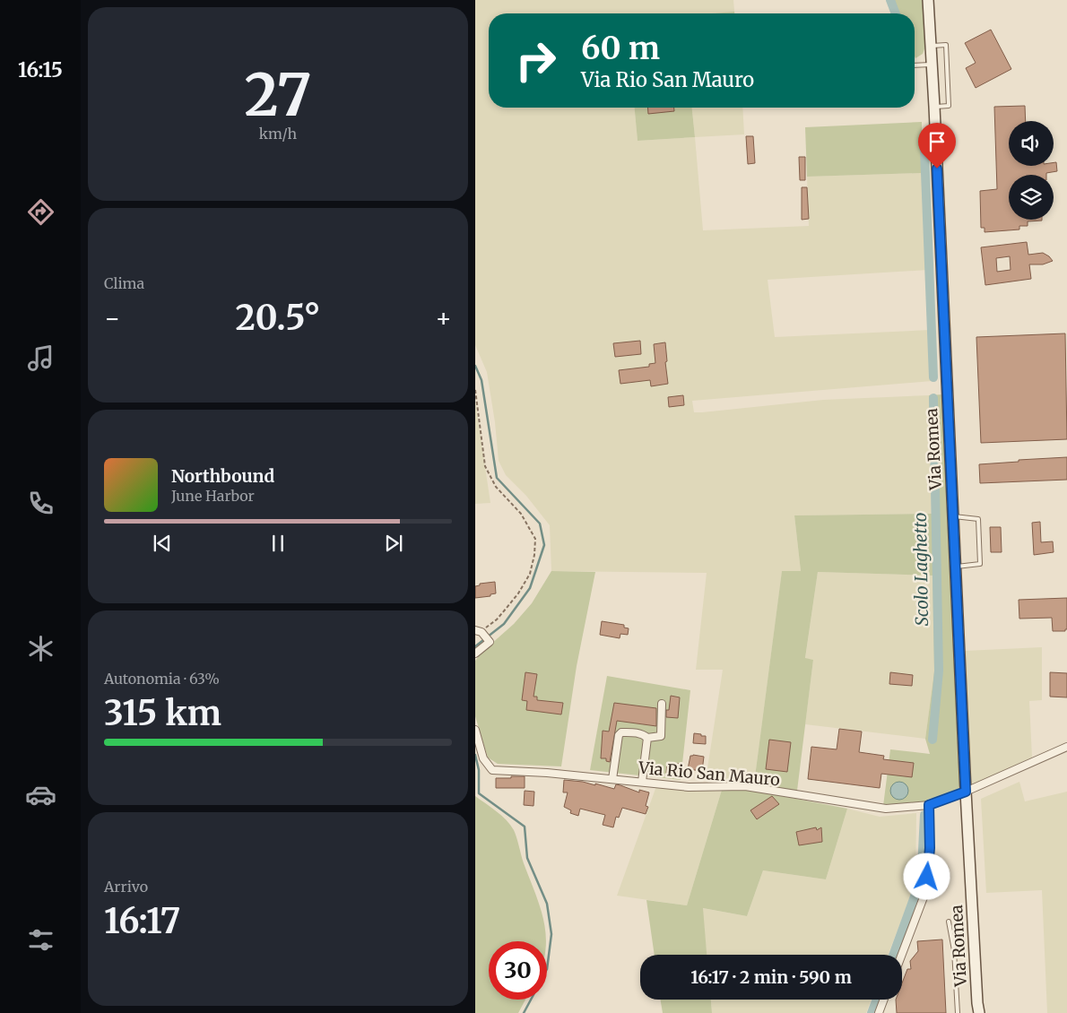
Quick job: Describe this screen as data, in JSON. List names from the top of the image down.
{
  "streets": {
    "main road": ["Via Romea"],
    "street": ["Via Rio San Mauro"]
  },
  "crossings": [
    ["Via Romea", "Via Rio San Mauro"]
  ],
  "water": ["Scolo Laghetto"],
  "page": {
    "tabs": "16:15",
    "tile": [
      ["27", "km/h"],
      "Clima",
      ["Autonomia · 63%", "315 km"],
      ["Arrivo", "16:17"]
    ],
    "turn": ["60 m", "Via Rio San Mauro"],
    "heat": ["−", "20.5°", "+"],
    "song": ["Northbound", "June Harbor"],
    "limit": "30",
    "trip": "16:17 · 2 min · 590 m"
  }
}
